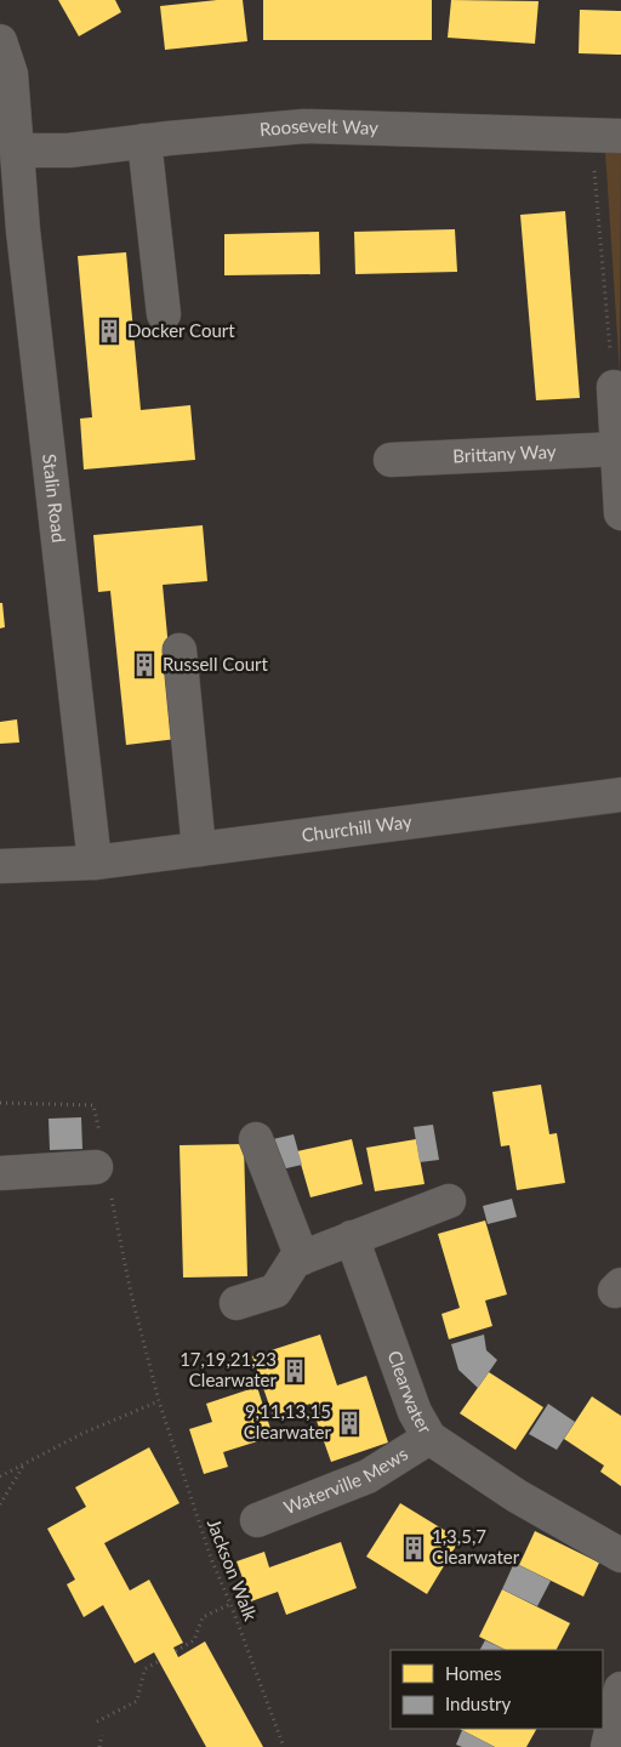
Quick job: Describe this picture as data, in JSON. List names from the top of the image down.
{
  "streets": {
    "street": [
      "Roosevelt Way",
      "Brittany Way",
      "Stalin Road",
      "Churchill Way",
      "Clearwater",
      "Waterville Mews"
    ],
    "path": ["Jackson Walk"]
  },
  "crossings": [
    ["Roosevelt Way", "Stalin Road"],
    ["Stalin Road", "Churchill Way"],
    ["Clearwater", "Waterville Mews"]
  ],
  "places": {
    "building": [
      "Docker Court",
      "Russell Court",
      "17,19,21,23 Clearwater",
      "9,11,13,15 Clearwater",
      "1,3,5,7 Clearwater"
    ]
  },
  "legend": ["Homes", "Industry"]
}
